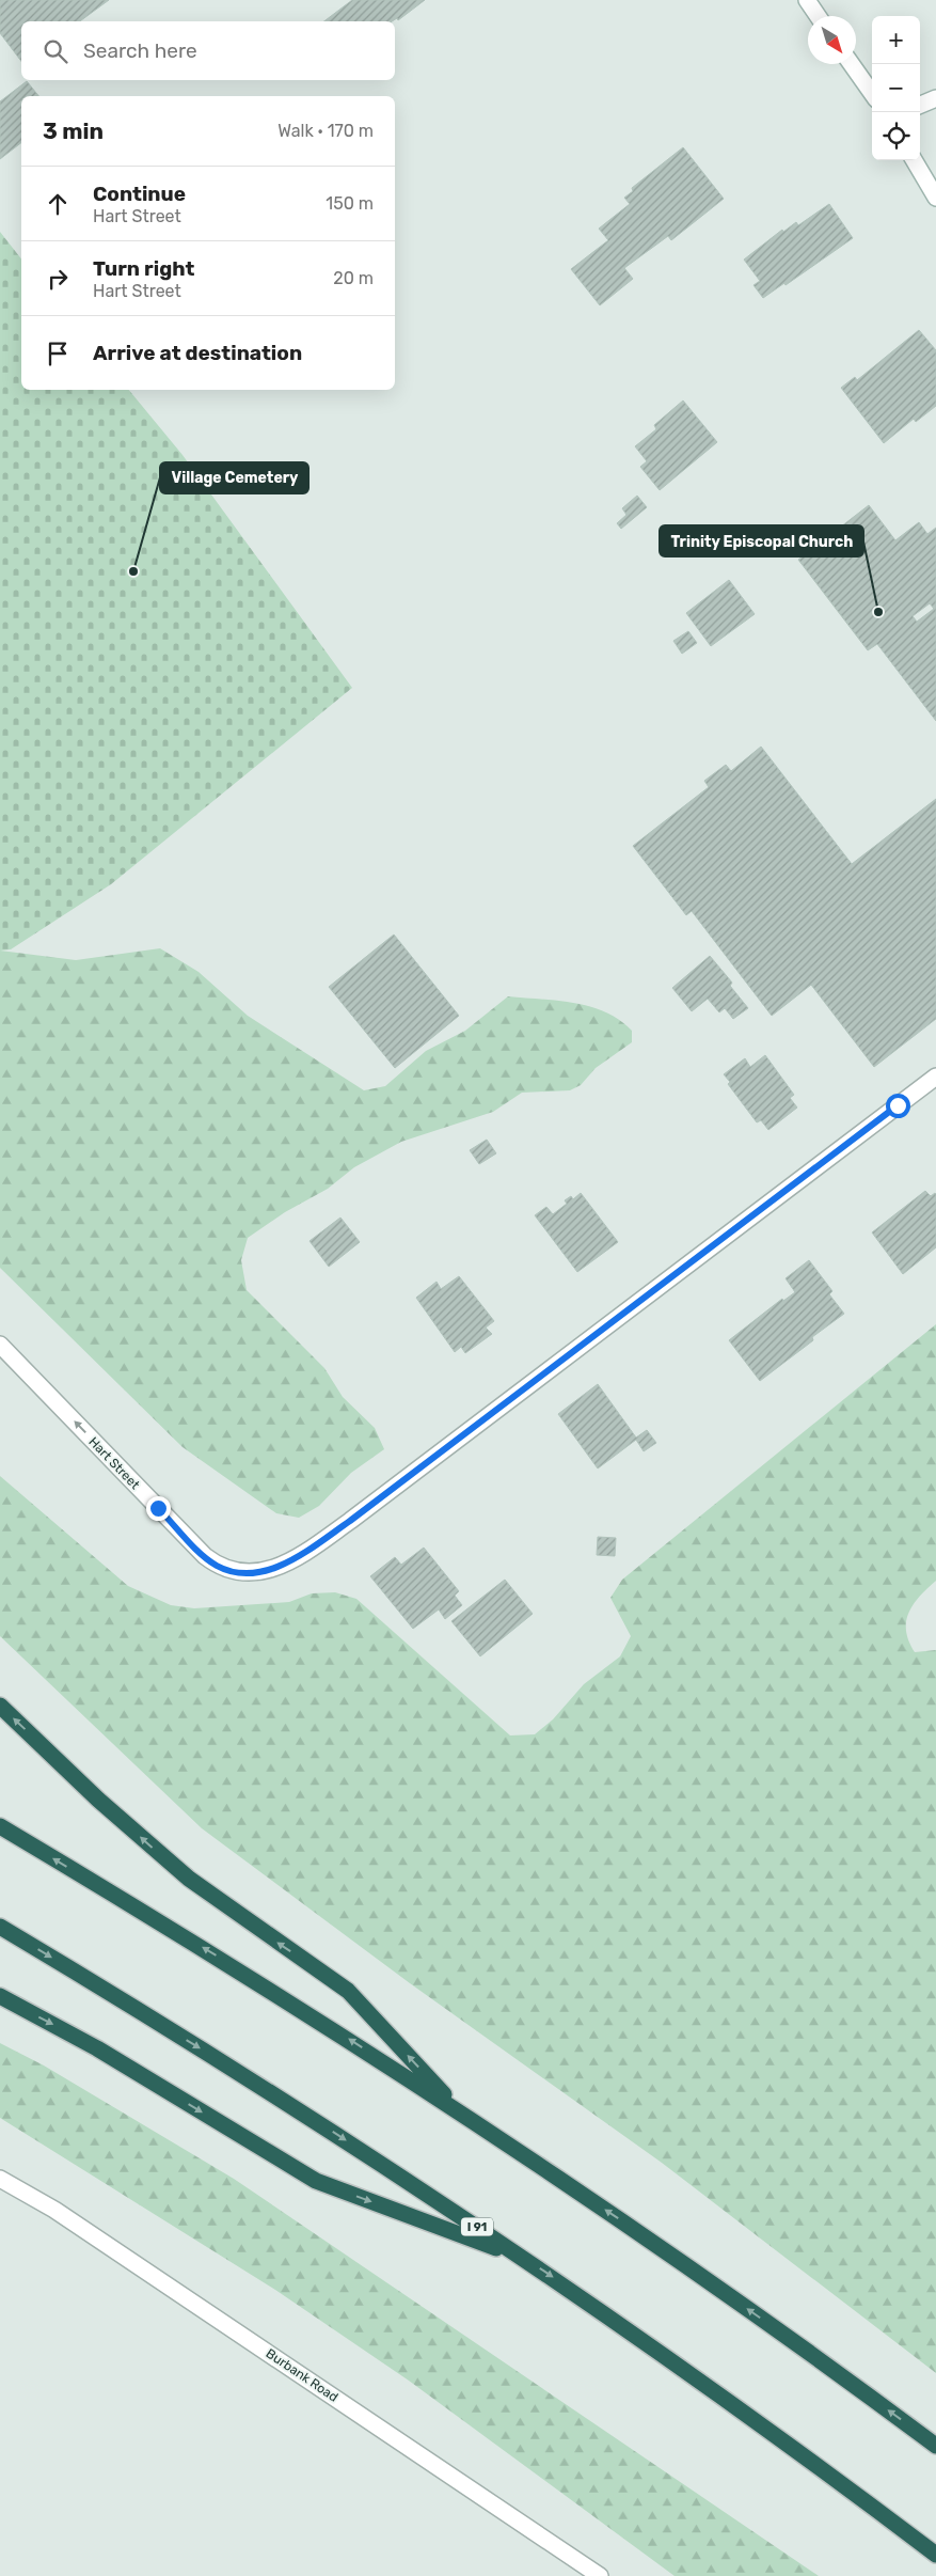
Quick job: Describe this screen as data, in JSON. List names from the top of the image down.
{
  "streets": {
    "highway": ["I 91"],
    "street": ["Hart Street", "Burbank Road"]
  },
  "one_way": ["Hart Street"],
  "places": ["Village Cemetery", "Trinity Episcopal Church"],
  "north": "bottom right",
  "page": {
    "map_buttons": ["+", "−"],
    "search": "Search here",
    "heading": ["3 min", "Walk · 170 m"],
    "list": [
      ["Continue", "Hart Street", "150 m"],
      ["Turn right", "Hart Street", "20 m"],
      "Arrive at destination"
    ]
  }
}
